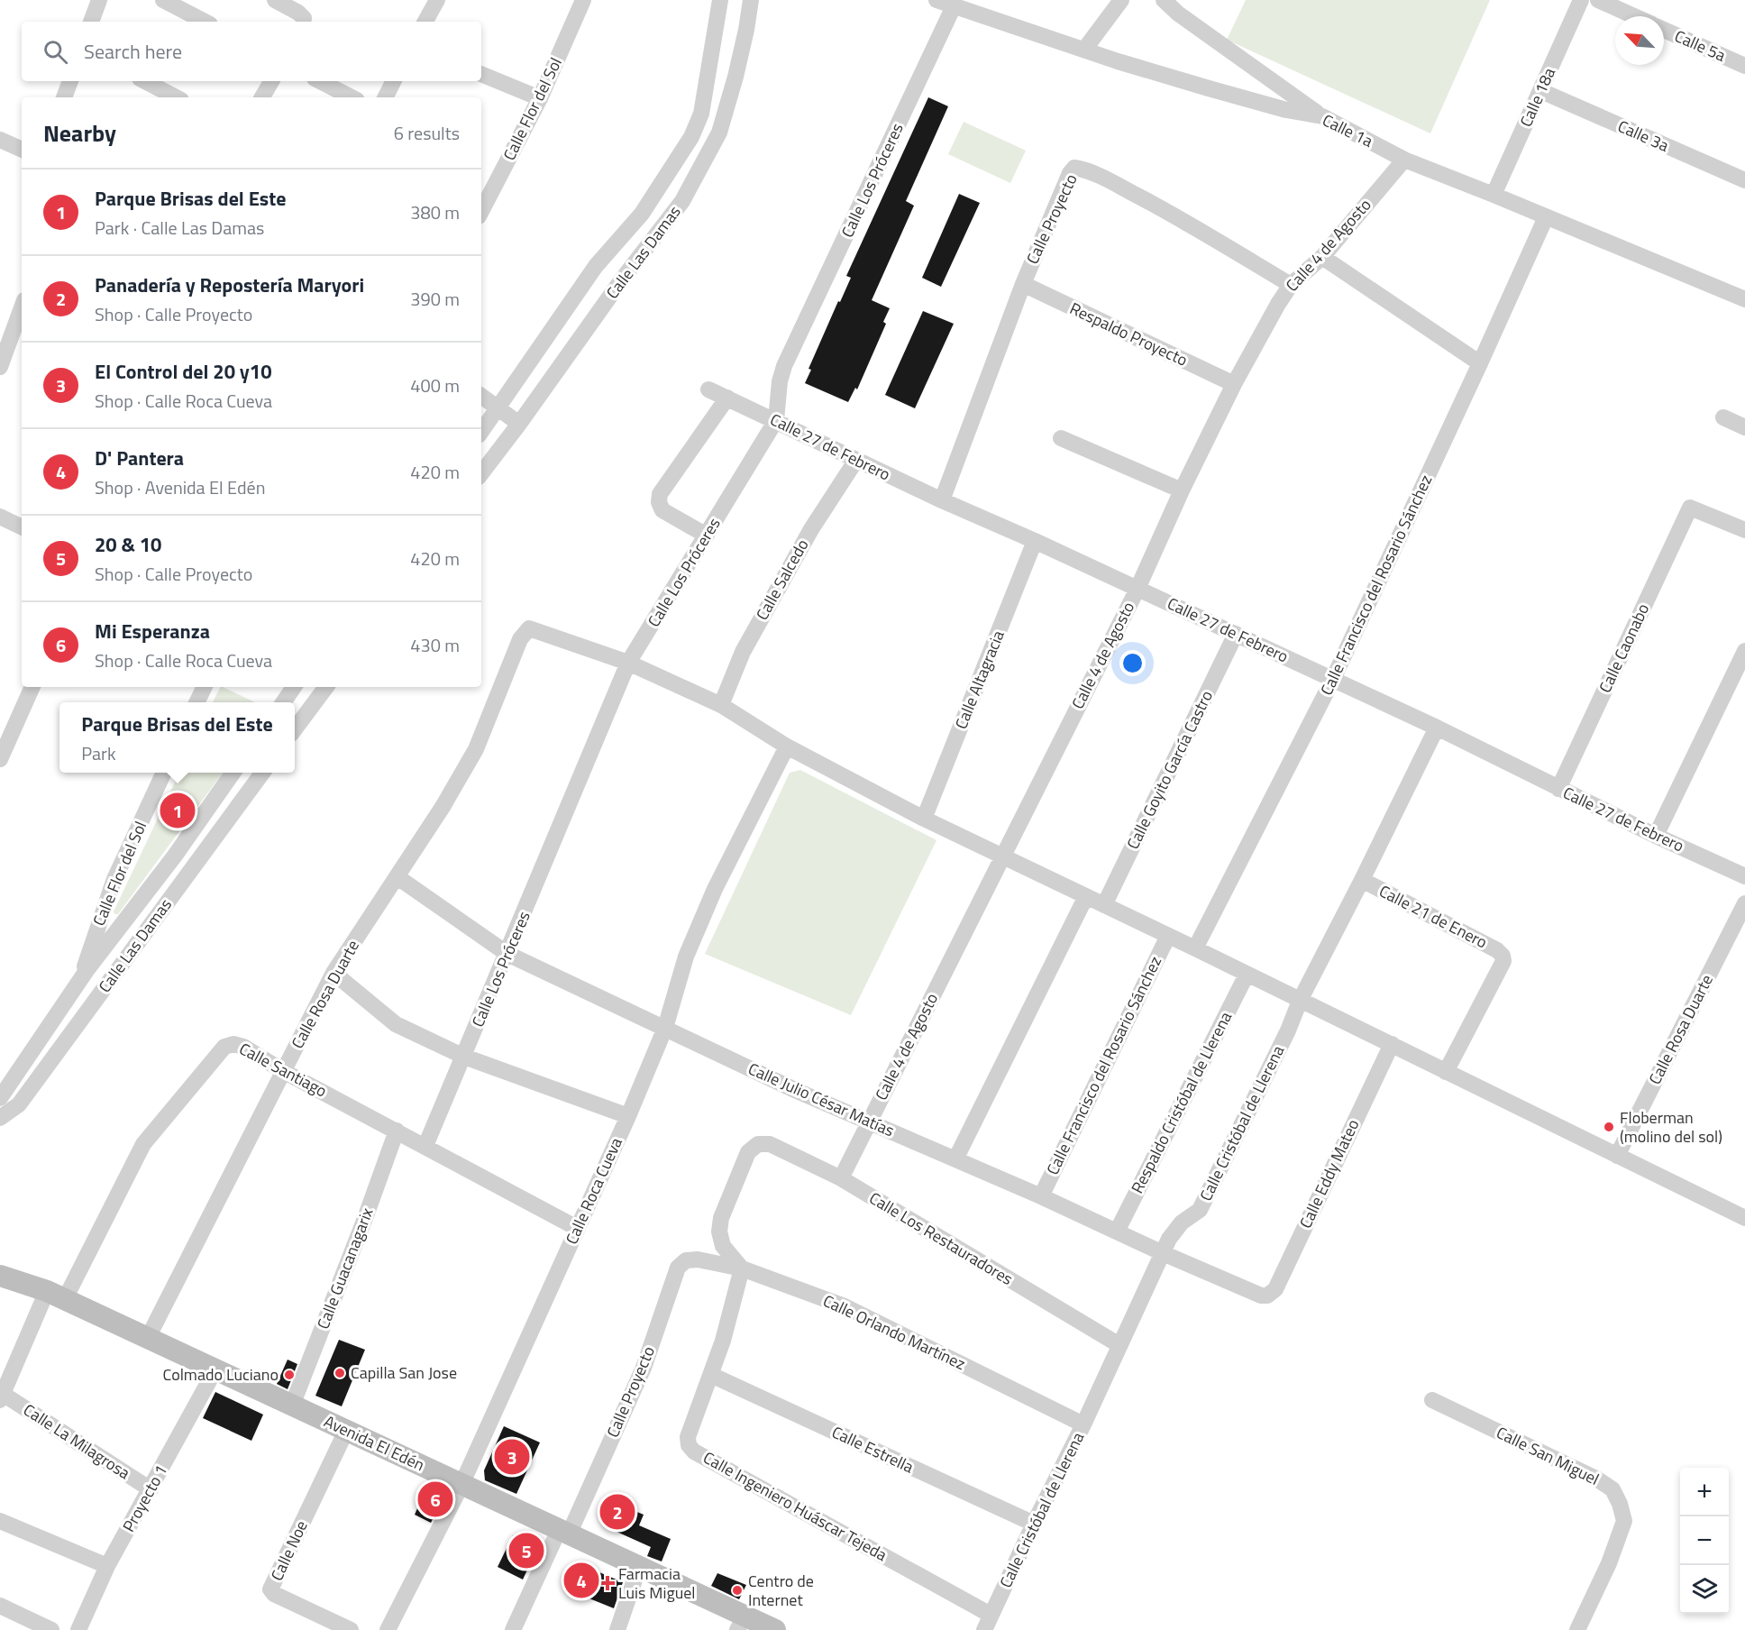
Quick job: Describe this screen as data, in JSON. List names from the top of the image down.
{
  "streets": {
    "street": [
      "Calle 5a",
      "Calle 18a",
      "Calle Flor del Sol",
      "Calle 1a",
      "Calle 3a",
      "Calle Los Próceres",
      "Calle Proyecto",
      "Calle 4 de Agosto",
      "Calle Las Damas",
      "Respaldo Proyecto",
      "Calle 27 de Febrero",
      "Calle Salcedo",
      "Calle Francisco del Rosario Sánchez",
      "Calle Caonabo",
      "Calle Altagracia",
      "Calle Goyito García Castro",
      "Calle 21 de Enero",
      "Calle Rosa Duarte",
      "Calle Santiago",
      "Calle Julio César Matías",
      "Respaldo Cristóbal de Llerena",
      "Calle Cristóbal de Llerena",
      "Calle Eddy Mateo",
      "Calle Roca Cueva",
      "Calle Los Restauradores",
      "Calle Guacanagarix",
      "Calle Orlando Martínez",
      "Calle La Milagrosa",
      "Avenida El Edén",
      "Calle Estrella",
      "Calle San Miguel",
      "Proyecto 1",
      "Calle Ingeniero Huáscar Tejeda",
      "Calle Noe"
    ]
  },
  "crossings": [
    ["Calle 18a", "Calle 1a"],
    ["Calle 18a", "Calle 3a"],
    ["Calle Flor del Sol", "Calle Las Damas"],
    ["Calle 1a", "Calle Los Próceres"],
    ["Calle 1a", "Calle 4 de Agosto"],
    ["Calle 1a", "Calle Francisco del Rosario Sánchez"],
    ["Calle Los Próceres", "Calle 27 de Febrero"],
    ["Calle Los Próceres", "Calle Rosa Duarte"],
    ["Calle Los Próceres", "Calle Santiago"],
    ["Calle Los Próceres", "Calle Julio César Matías"],
    ["Calle Proyecto", "Calle 4 de Agosto"],
    ["Calle Proyecto", "Respaldo Proyecto"],
    ["Calle Proyecto", "Calle 27 de Febrero"],
    ["Calle Proyecto", "Calle Orlando Martínez"],
    ["Calle Proyecto", "Avenida El Edén"],
    ["Calle 4 de Agosto", "Respaldo Proyecto"],
    ["Calle 4 de Agosto", "Calle 27 de Febrero"],
    ["Calle 4 de Agosto", "Calle Julio César Matías"],
    ["Calle 4 de Agosto", "Calle Los Restauradores"],
    ["Calle 27 de Febrero", "Calle Salcedo"],
    ["Calle 27 de Febrero", "Calle Francisco del Rosario Sánchez"],
    ["Calle 27 de Febrero", "Calle Caonabo"],
    ["Calle 27 de Febrero", "Calle Altagracia"],
    ["Calle 27 de Febrero", "Calle Goyito García Castro"],
    ["Calle 27 de Febrero", "Calle Cristóbal de Llerena"],
    ["Calle Francisco del Rosario Sánchez", "Calle Julio César Matías"],
    ["Calle 21 de Enero", "Calle Cristóbal de Llerena"],
    ["Calle Rosa Duarte", "Calle Santiago"],
    ["Calle Rosa Duarte", "Calle Julio César Matías"],
    ["Calle Rosa Duarte", "Avenida El Edén"],
    ["Calle Santiago", "Calle Roca Cueva"],
    ["Calle Santiago", "Calle Guacanagarix"],
    ["Calle Santiago", "Calle La Milagrosa"],
    ["Calle Santiago", "Avenida El Edén"],
    ["Calle Julio César Matías", "Respaldo Cristóbal de Llerena"],
    ["Calle Julio César Matías", "Calle Cristóbal de Llerena"],
    ["Calle Julio César Matías", "Calle Eddy Mateo"],
    ["Calle Julio César Matías", "Calle Roca Cueva"],
    ["Calle Cristóbal de Llerena", "Calle Los Restauradores"],
    ["Calle Cristóbal de Llerena", "Calle Orlando Martínez"],
    ["Calle Cristóbal de Llerena", "Calle Estrella"],
    ["Calle Cristóbal de Llerena", "Calle Ingeniero Huáscar Tejeda"],
    ["Calle Roca Cueva", "Avenida El Edén"],
    ["Calle Los Restauradores", "Calle Orlando Martínez"],
    ["Calle Los Restauradores", "Calle Ingeniero Huáscar Tejeda"],
    ["Calle Guacanagarix", "Avenida El Edén"],
    ["Calle Orlando Martínez", "Calle Ingeniero Huáscar Tejeda"],
    ["Calle La Milagrosa", "Proyecto 1"],
    ["Avenida El Edén", "Proyecto 1"],
    ["Avenida El Edén", "Calle Noe"],
    ["Calle Estrella", "Calle Ingeniero Huáscar Tejeda"]
  ],
  "places": {
    "other": [
      "Floberman (molino del sol)",
      "Capilla San Jose",
      "Colmado Luciano",
      "Centro de Internet"
    ],
    "health": ["Farmacia Luis Miguel"]
  },
  "north": "top left",
  "page": {
    "search": "Search here",
    "heading": ["Nearby", "6 results"],
    "list": [
      {
        "mark": "1",
        "name": "Parque Brisas del Este",
        "note": "Park · Calle Las Damas",
        "value": "380 m"
      },
      {
        "mark": "2",
        "name": "Panadería y Repostería Maryori",
        "note": "Shop · Calle Proyecto",
        "value": "390 m"
      },
      {
        "mark": "3",
        "name": "El Control del 20 y10",
        "note": "Shop · Calle Roca Cueva",
        "value": "400 m"
      },
      {
        "mark": "4",
        "name": "D' Pantera",
        "note": "Shop · Avenida El Edén",
        "value": "420 m"
      },
      {
        "mark": "5",
        "name": "20 & 10",
        "note": "Shop · Calle Proyecto",
        "value": "420 m"
      },
      {
        "mark": "6",
        "name": "Mi Esperanza",
        "note": "Shop · Calle Roca Cueva",
        "value": "430 m"
      }
    ],
    "popup": ["Parque Brisas del Este", "Park"],
    "pins": [
      "1",
      "3",
      "6",
      "2",
      "5",
      "4"
    ],
    "map_buttons": ["+", "−"]
  }
}
